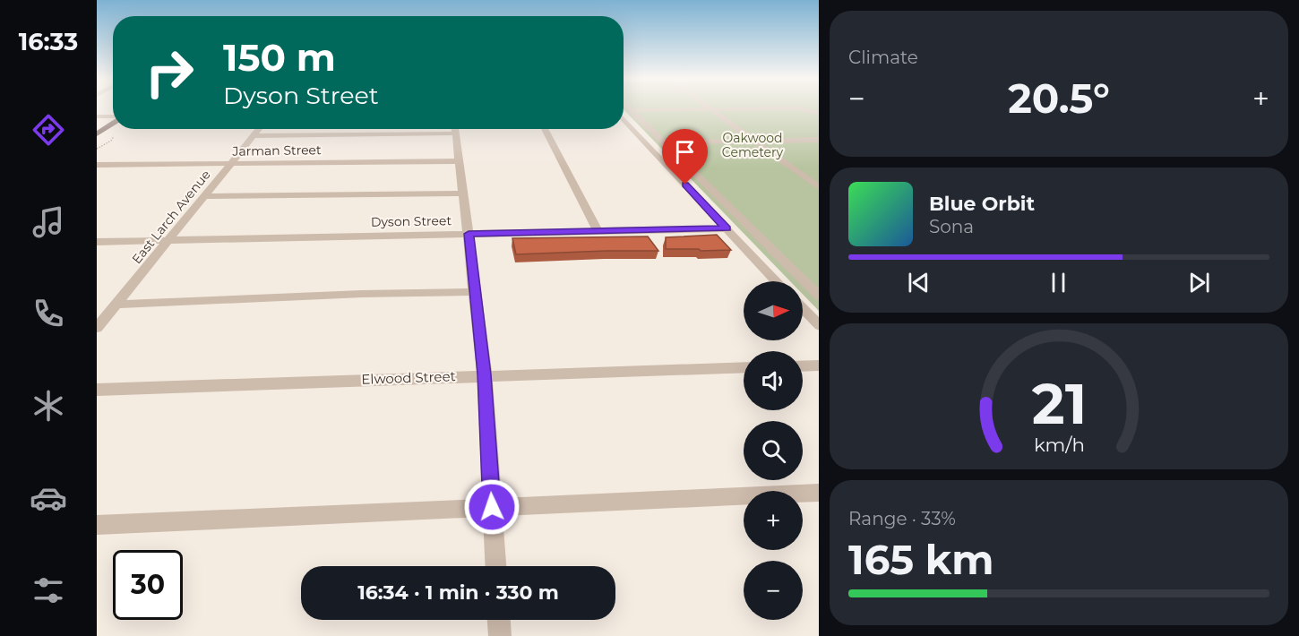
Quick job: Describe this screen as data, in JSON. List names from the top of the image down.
{
  "streets": {
    "street": [
      "Jarman Street",
      "East Larch Avenue",
      "Dyson Street",
      "Elwood Street"
    ]
  },
  "crossings": [
    ["Jarman Street", "East Larch Avenue"],
    ["East Larch Avenue", "Dyson Street"]
  ],
  "parks": ["Oakwood Cemetery"],
  "north": "right",
  "page": {
    "tabs": "16:33",
    "tile": [
      "Climate",
      ["Range · 33%", "165 km"]
    ],
    "turn": ["150 m", "Dyson Street"],
    "heat": ["−", "20.5°", "+"],
    "song": ["Blue Orbit", "Sona"],
    "map_buttons": ["+", "−"],
    "limit": "30",
    "trip": "16:34 · 1 min · 330 m",
    "gauge": ["21", "km/h"]
  }
}
